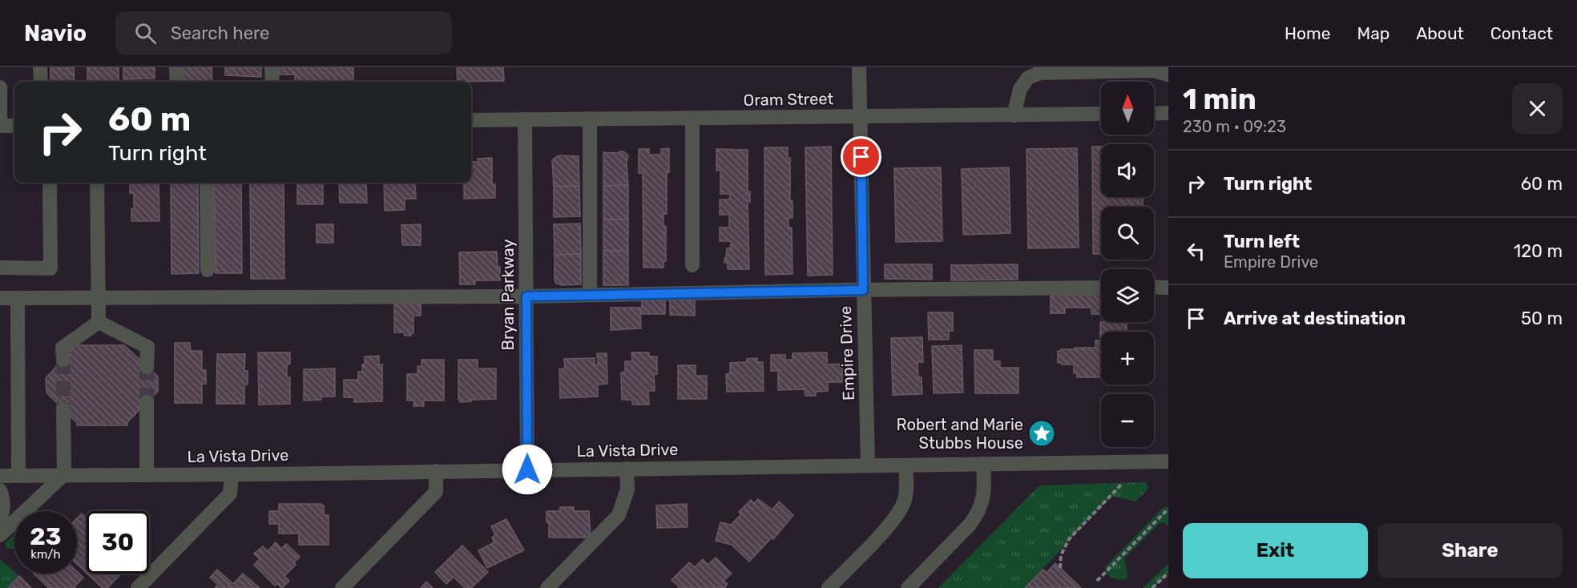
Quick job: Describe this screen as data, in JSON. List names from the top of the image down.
{
  "streets": {
    "street": [
      "Oram Street",
      "Bryan Parkway",
      "Empire Drive",
      "La Vista Drive"
    ]
  },
  "crossings": [
    ["Oram Street", "Bryan Parkway"],
    ["Oram Street", "Empire Drive"],
    ["Bryan Parkway", "La Vista Drive"],
    ["Empire Drive", "La Vista Drive"]
  ],
  "places": {
    "place": ["Robert and Marie Stubbs House"]
  },
  "north": "top",
  "page": {
    "header": "Navio",
    "search": "Search here",
    "nav": [
      "Home",
      "Map",
      "About",
      "Contact"
    ],
    "heading": ["1 min", "230 m · 09:23"],
    "map_buttons": ["+", "−"],
    "turn": ["60 m", "Turn right"],
    "list": [
      {
        "name": "Turn right",
        "value": "60 m"
      },
      {
        "name": "Turn left",
        "note": "Empire Drive",
        "value": "120 m"
      },
      {
        "name": "Arrive at destination",
        "value": "50 m"
      }
    ],
    "speed": "23 km/h",
    "limit": "30",
    "buttons": ["Exit", "Share"]
  }
}
